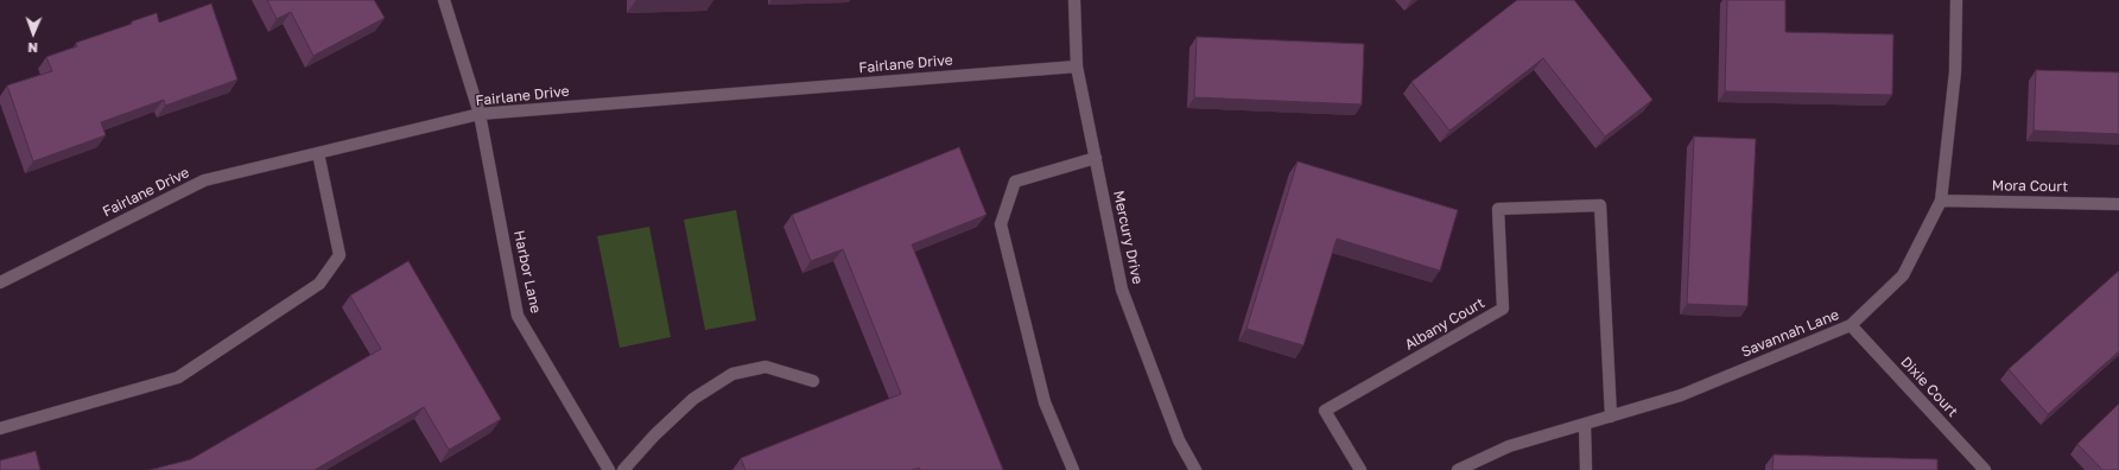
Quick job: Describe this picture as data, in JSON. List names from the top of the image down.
{
  "streets": {
    "street": [
      "Fairlane Drive",
      "Mora Court",
      "Mercury Drive",
      "Harbor Lane",
      "Albany Court",
      "Savannah Lane",
      "Dixie Court"
    ]
  },
  "crossings": [
    ["Fairlane Drive", "Mercury Drive"],
    ["Fairlane Drive", "Harbor Lane"],
    ["Mora Court", "Savannah Lane"],
    ["Albany Court", "Savannah Lane"],
    ["Savannah Lane", "Dixie Court"]
  ],
  "north": "bottom"
}
